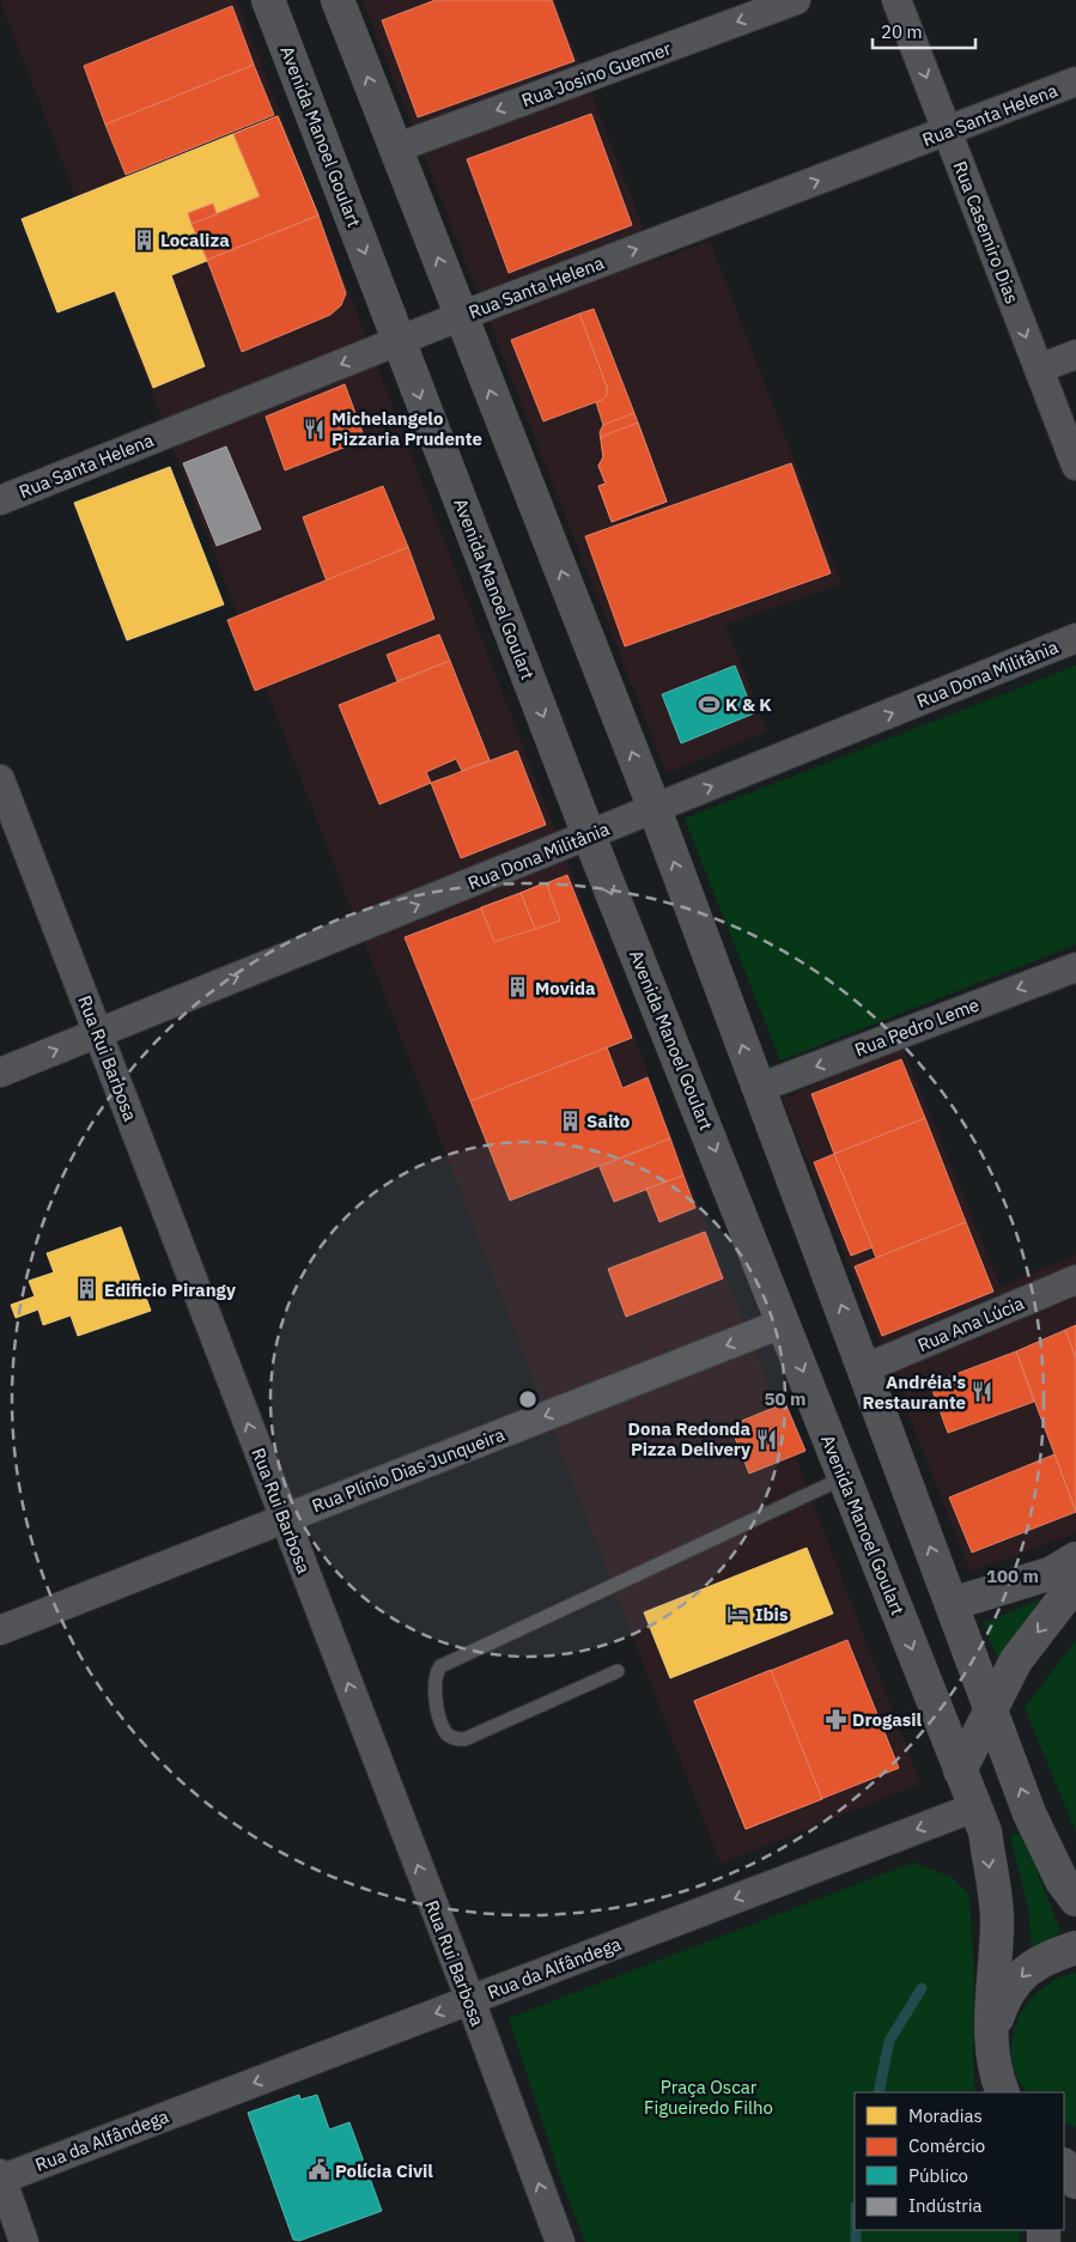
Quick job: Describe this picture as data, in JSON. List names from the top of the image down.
{
  "streets": {
    "main road": ["Avenida Manoel Goulart"],
    "street": [
      "Rua Josino Guemer",
      "Rua Santa Helena",
      "Rua Casemiro Dias",
      "Rua Dona Militânia",
      "Rua Pedro Leme",
      "Rua Rui Barbosa",
      "Rua Ana Lúcia",
      "Rua Plínio Dias Junqueira",
      "Rua da Alfândega"
    ]
  },
  "crossings": [
    ["Rua Santa Helena", "Avenida Manoel Goulart"],
    ["Rua Santa Helena", "Rua Casemiro Dias"],
    ["Avenida Manoel Goulart", "Rua Dona Militânia"],
    ["Avenida Manoel Goulart", "Rua Plínio Dias Junqueira"],
    ["Avenida Manoel Goulart", "Rua da Alfândega"],
    ["Rua Dona Militânia", "Rua Rui Barbosa"],
    ["Rua Rui Barbosa", "Rua Plínio Dias Junqueira"],
    ["Rua Rui Barbosa", "Rua da Alfândega"]
  ],
  "one_way": [
    "Rua Josino Guemer",
    "Rua Casemiro Dias",
    "Rua Dona Militânia",
    "Rua Pedro Leme",
    "Rua Rui Barbosa",
    "Rua Plínio Dias Junqueira",
    "Rua da Alfândega"
  ],
  "parks": ["Praça Oscar Figueiredo Filho"],
  "places": {
    "building": [
      "Localiza",
      "Movida",
      "Saito",
      "Edificio Pirangy"
    ],
    "restaurant": ["Michelangelo Pizzaria Prudente", "Andréia's Restaurante", "Dona Redonda Pizza Delivery"],
    "sports": ["K & K"],
    "hotel": ["Ibis"],
    "pharmacy": ["Drogasil"],
    "public building": ["Polícia Civil"]
  },
  "legend": [
    "Moradias",
    "Comércio",
    "Público",
    "Indústria"
  ],
  "scale_bar": "20 m",
  "rings": ["50 m", "100 m"]
}
